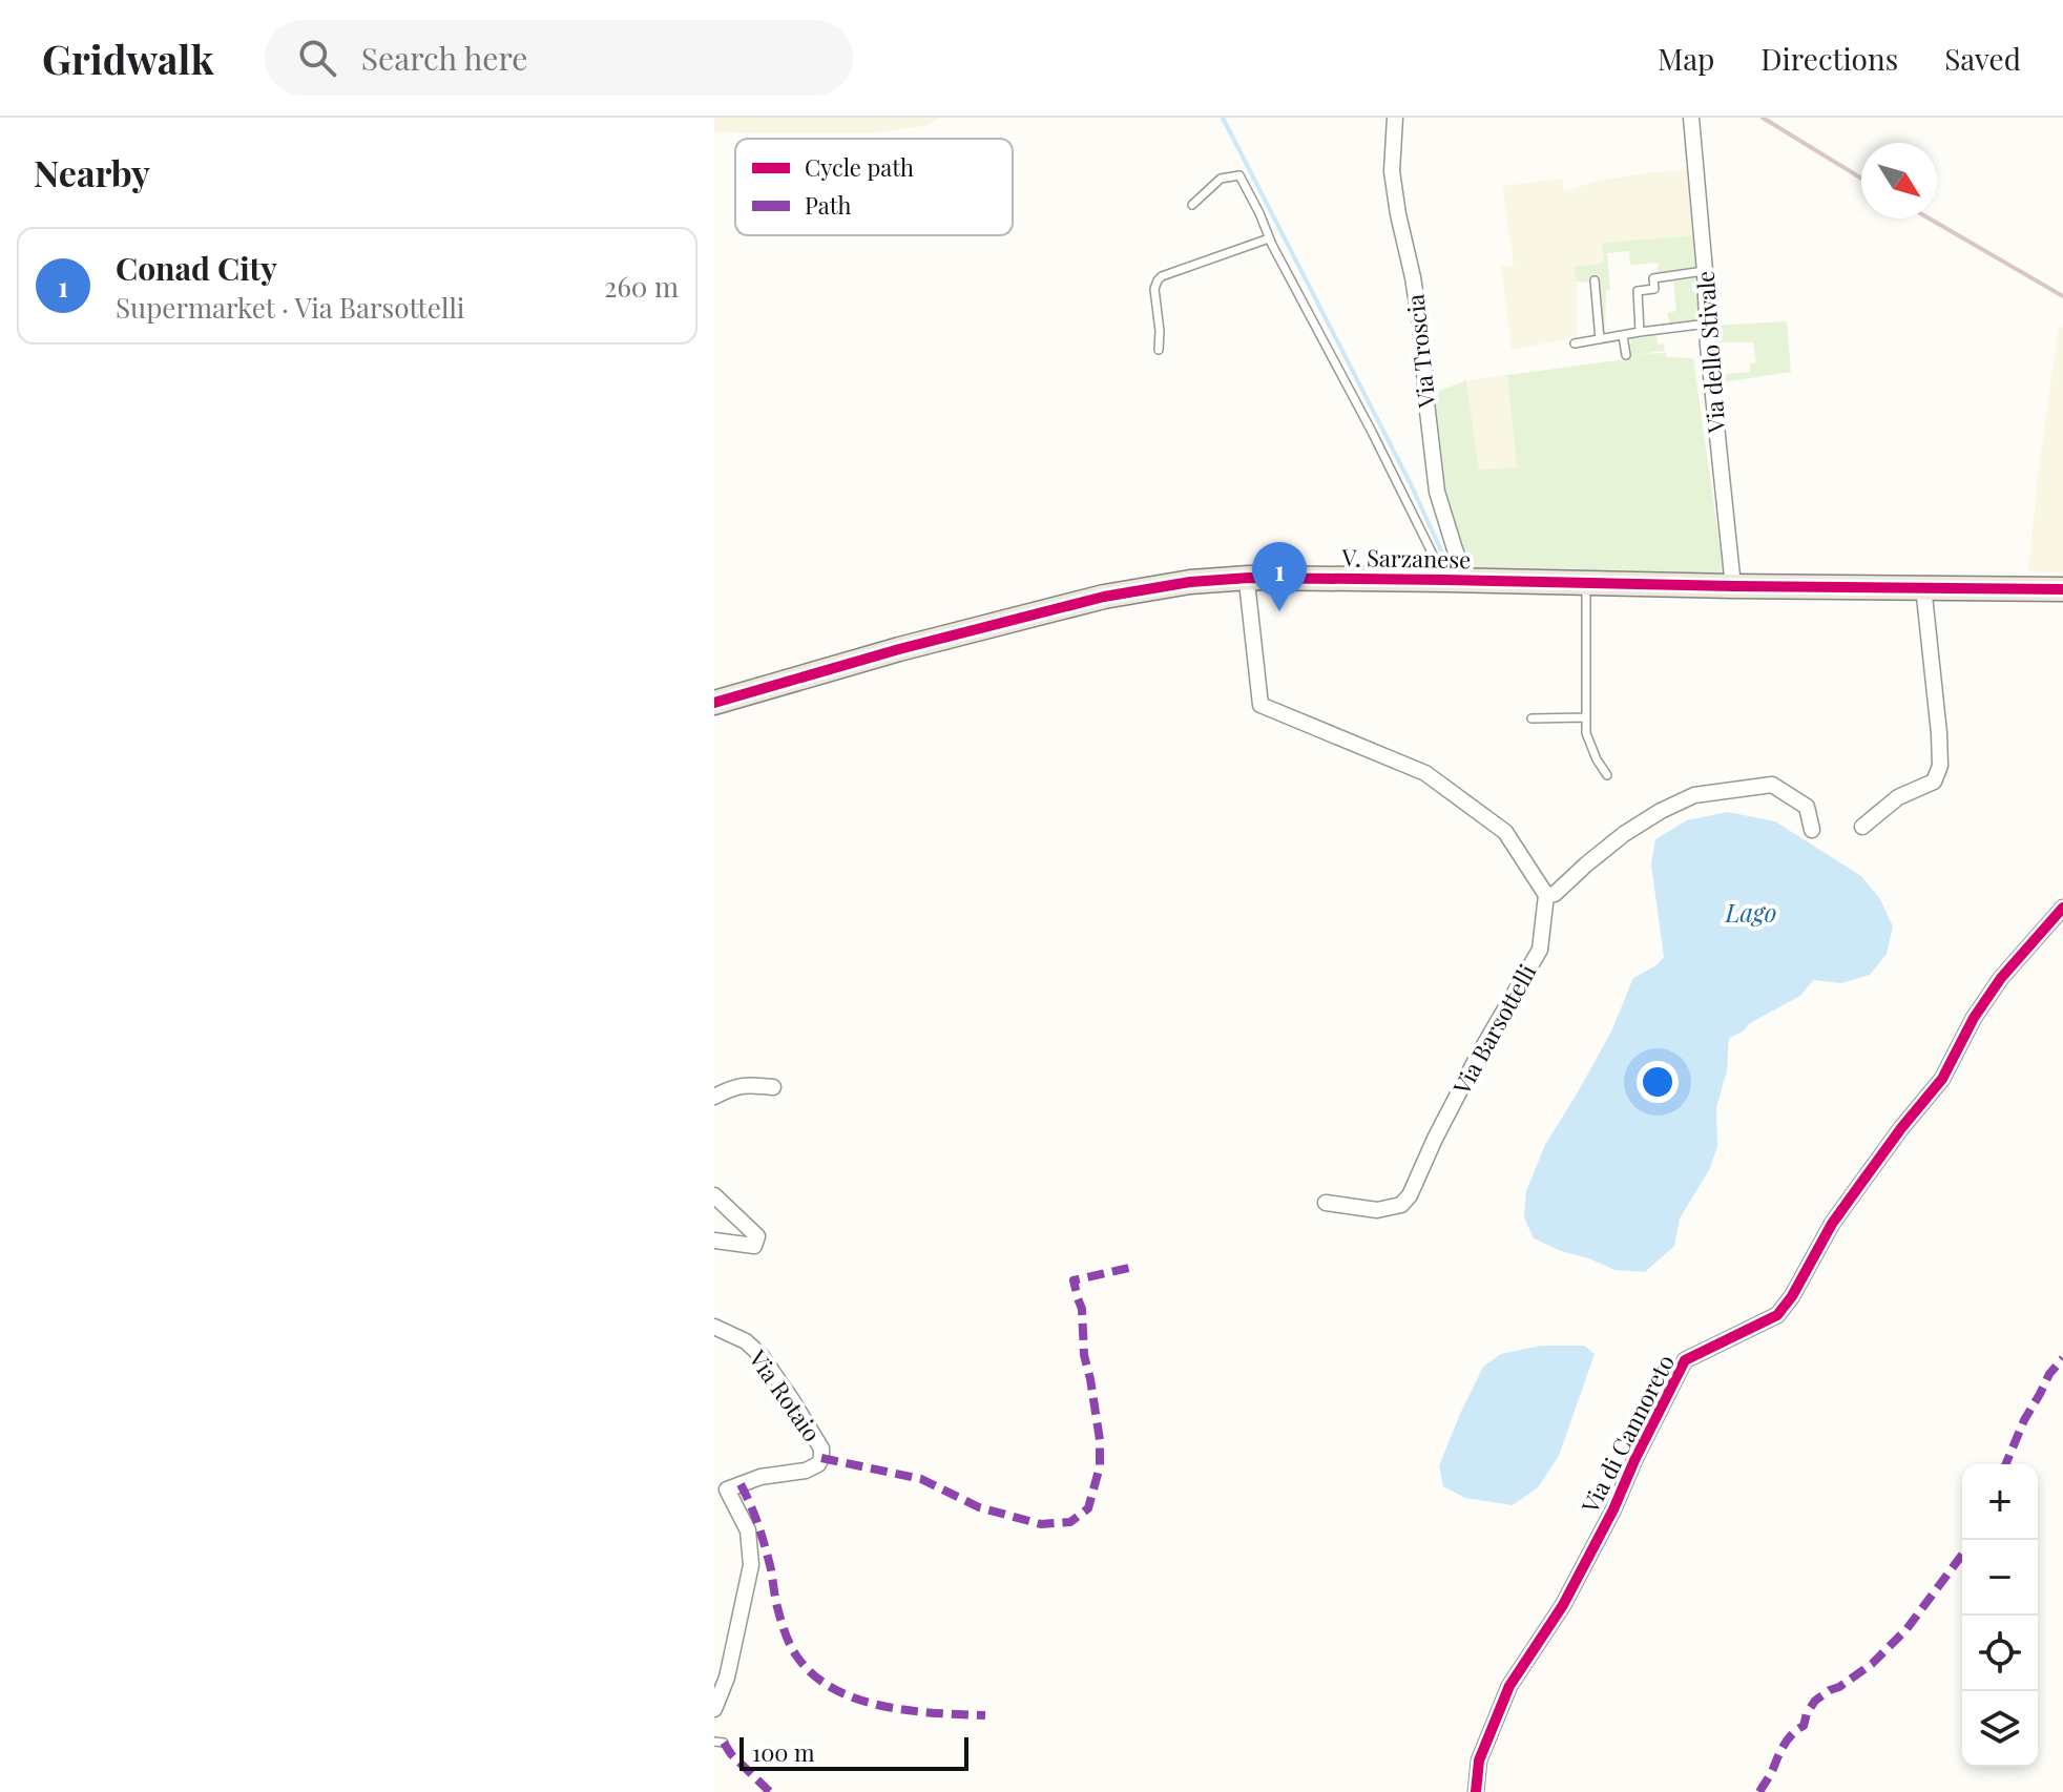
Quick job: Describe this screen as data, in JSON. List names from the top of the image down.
{
  "streets": {
    "main road": ["V. Sarzanese"],
    "street": [
      "Via Troscia",
      "Via dello Stivale",
      "Via Barsottelli",
      "Via Rotaio",
      "Via di Cannoreto"
    ]
  },
  "crossings": [
    ["Via Troscia", "V. Sarzanese"],
    ["Via dello Stivale", "V. Sarzanese"]
  ],
  "water": ["Lago"],
  "legend": ["Cycle path", "Path"],
  "scale_bar": "100 m",
  "north": "bottom right",
  "page": {
    "header": "Gridwalk",
    "search": "Search here",
    "nav": ["Map", "Directions", "Saved"],
    "heading": "Nearby",
    "list": [
      {
        "mark": "1",
        "name": "Conad City",
        "note": "Supermarket · Via Barsottelli",
        "value": "260 m"
      }
    ],
    "pins": "1",
    "map_buttons": ["+", "−"],
    "scale": "100 m"
  }
}
